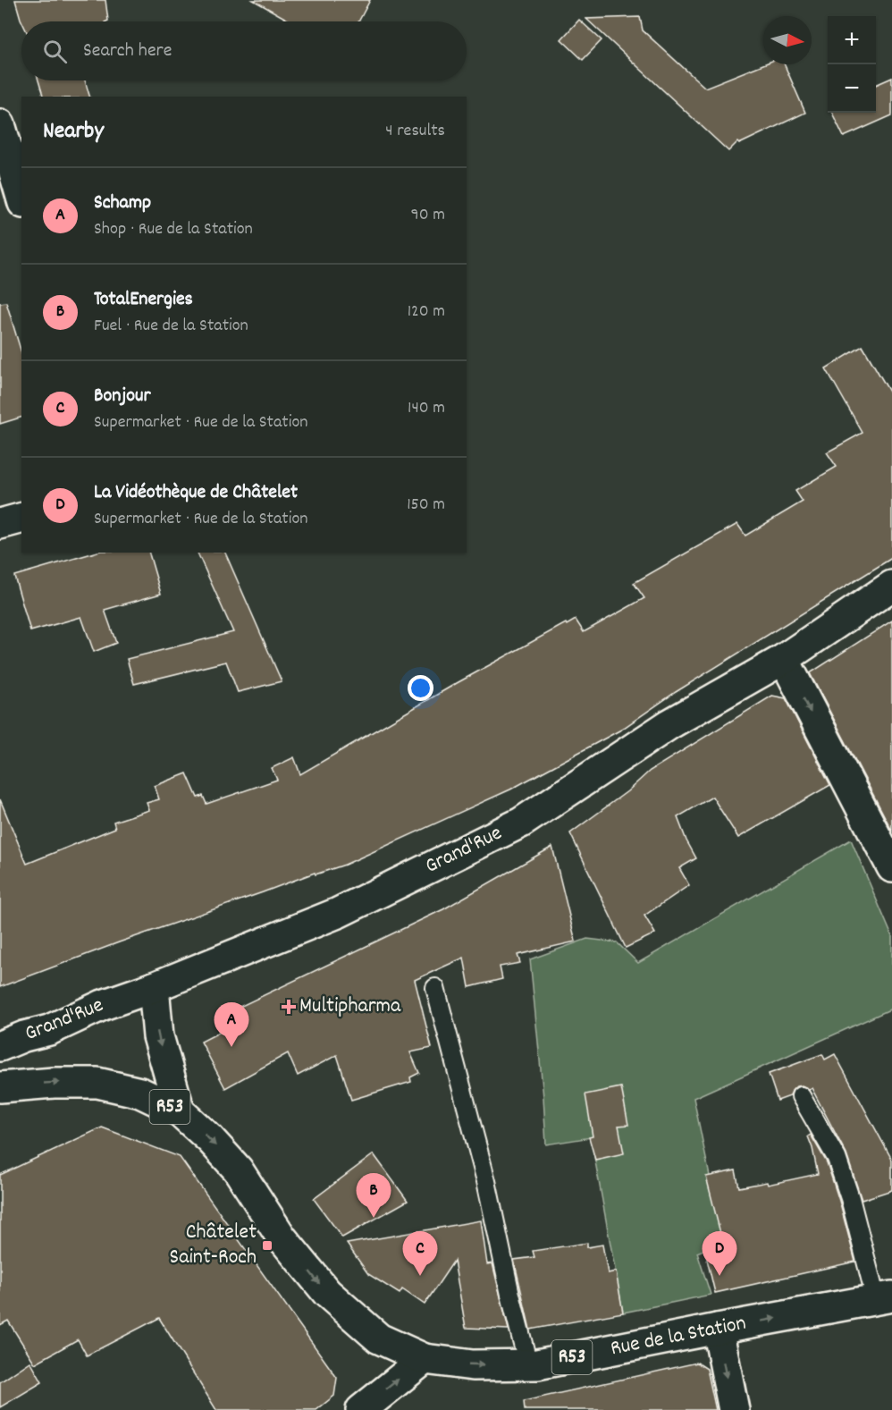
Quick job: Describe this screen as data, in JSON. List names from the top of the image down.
{
  "streets": {
    "street": ["Grand'Rue", "R53", "Rue de la Station"]
  },
  "one_way": ["Rue de la Station"],
  "places": {
    "health": ["Multipharma"],
    "transit": ["Châtelet Saint-Roch"]
  },
  "north": "right",
  "page": {
    "map_buttons": ["+", "−"],
    "search": "Search here",
    "heading": ["Nearby", "4 results"],
    "list": [
      {
        "mark": "A",
        "name": "Schamp",
        "note": "Shop · Rue de la Station",
        "value": "90 m"
      },
      {
        "mark": "B",
        "name": "TotalEnergies",
        "note": "Fuel · Rue de la Station",
        "value": "120 m"
      },
      {
        "mark": "C",
        "name": "Bonjour",
        "note": "Supermarket · Rue de la Station",
        "value": "140 m"
      },
      {
        "mark": "D",
        "name": "La Vidéothèque de Châtelet",
        "note": "Supermarket · Rue de la Station",
        "value": "150 m"
      }
    ],
    "pins": [
      "A",
      "B",
      "C",
      "D"
    ]
  }
}
